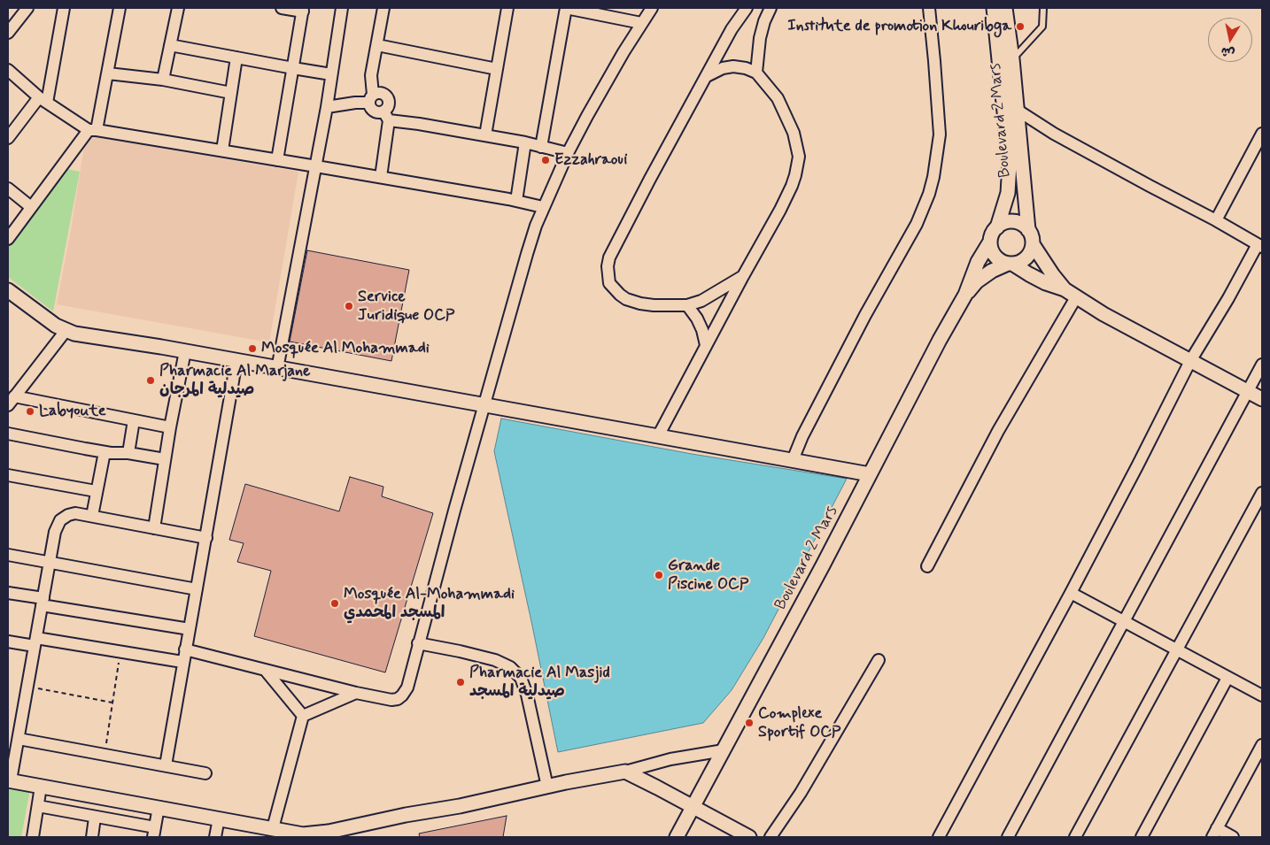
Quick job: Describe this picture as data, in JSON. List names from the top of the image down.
{
  "streets": {
    "street": ["Boulevard 2 Mars"]
  },
  "places": [
    "Institute de promotion Khouribga",
    "Ezzahraoui",
    "Service Juridique OCP",
    "Mosquée Al Mohammadi",
    "Pharmacie Al Marjane صيدلية المرجان",
    "Labyoute",
    "Grande Piscine OCP",
    "Mosquée Al-Mohammadi المسجد المحمدي",
    "Pharmacie Al Masjid صيدلية المسجد",
    "Complexe Sportif OCP"
  ],
  "north": "bottom"
}
